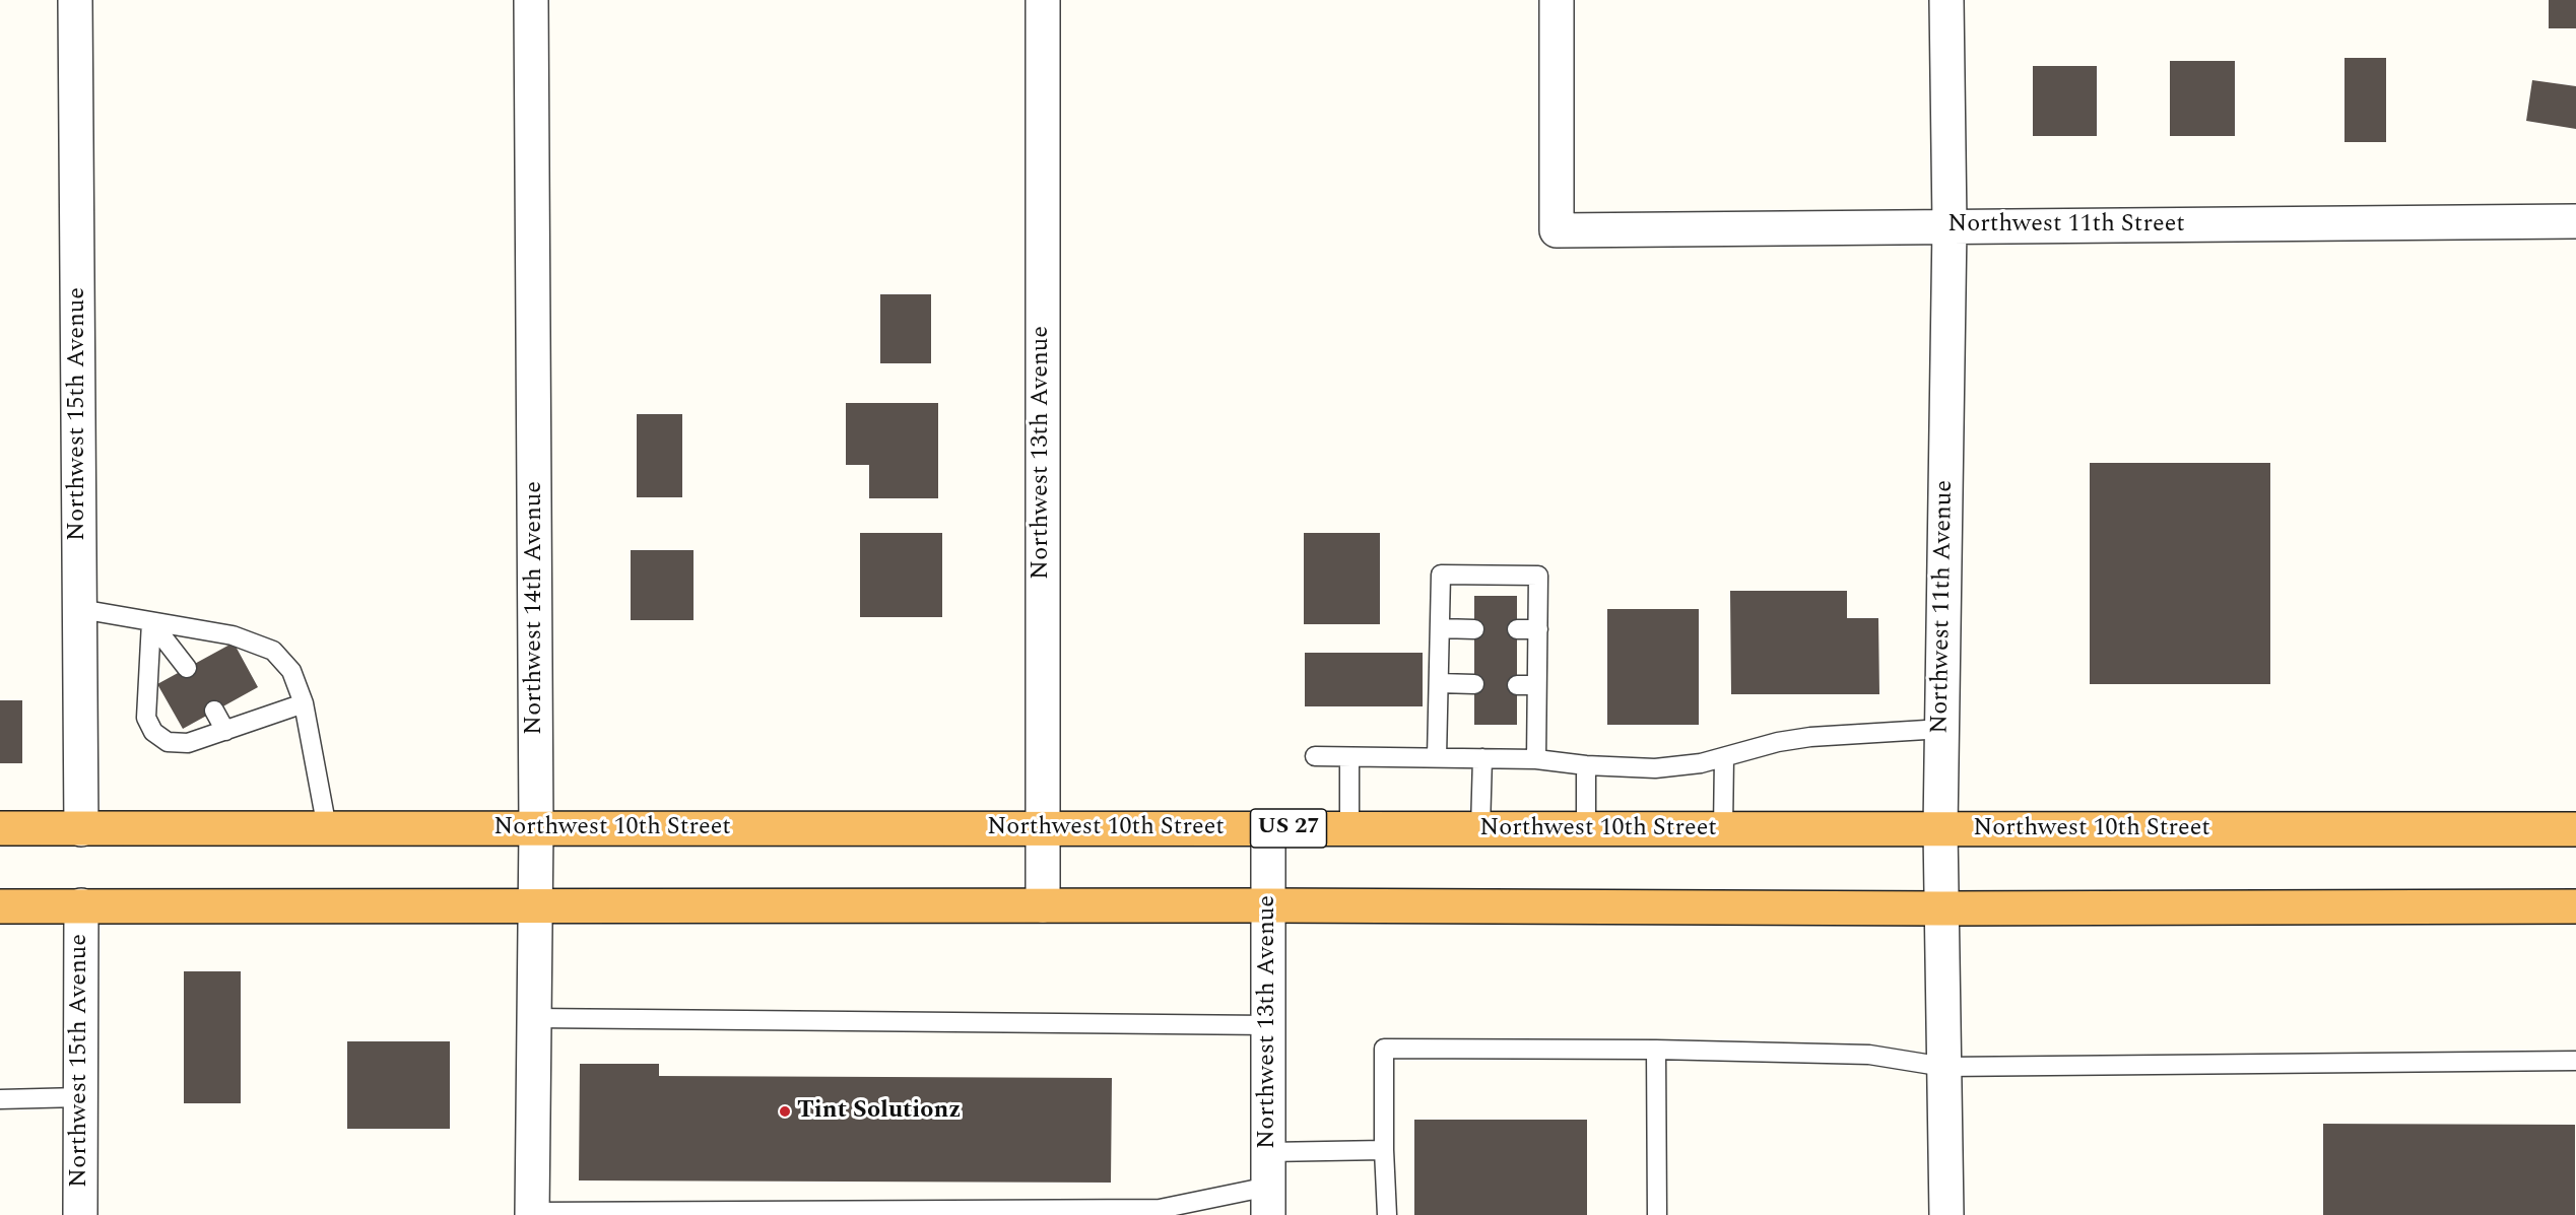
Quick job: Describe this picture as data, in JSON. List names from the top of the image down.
{
  "streets": {
    "highway": ["Northwest 10th Street", "US 27"],
    "street": [
      "Northwest 11th Street",
      "Northwest 15th Avenue",
      "Northwest 13th Avenue",
      "Northwest 11th Avenue",
      "Northwest 14th Avenue"
    ]
  },
  "crossings": [
    ["Northwest 11th Street", "Northwest 11th Avenue"],
    ["Northwest 15th Avenue", "Northwest 10th Street"],
    ["Northwest 13th Avenue", "Northwest 10th Street"],
    ["Northwest 11th Avenue", "Northwest 10th Street"],
    ["Northwest 14th Avenue", "Northwest 10th Street"]
  ],
  "places": ["Tint Solutionz"]
}
